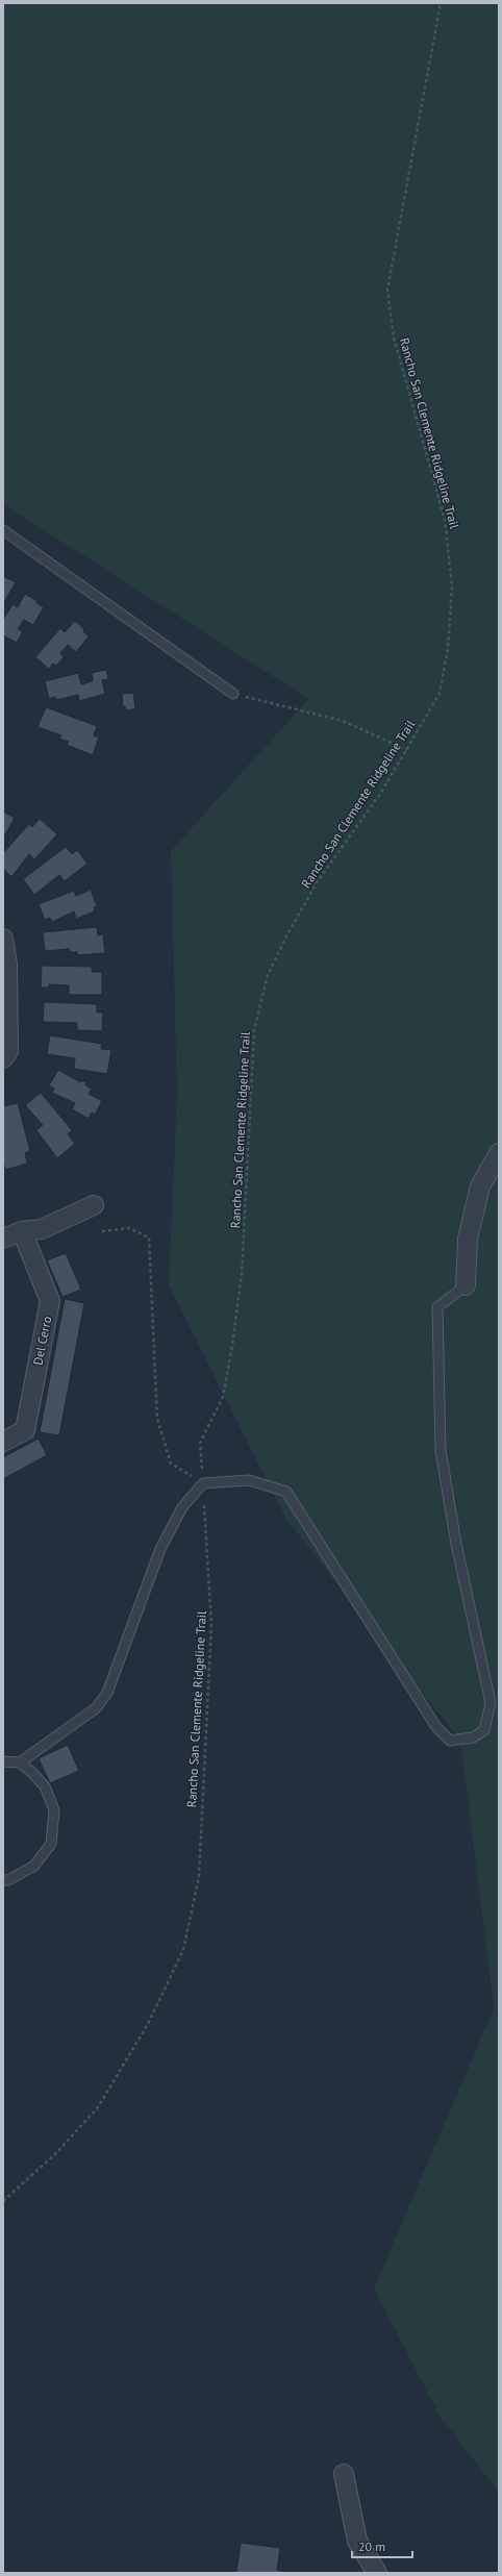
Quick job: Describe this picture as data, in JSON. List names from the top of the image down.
{
  "streets": {
    "street": ["Del Cerro"],
    "path": ["Rancho San Clemente Ridgeline Trail"]
  },
  "scale_bar": "20 m"
}
